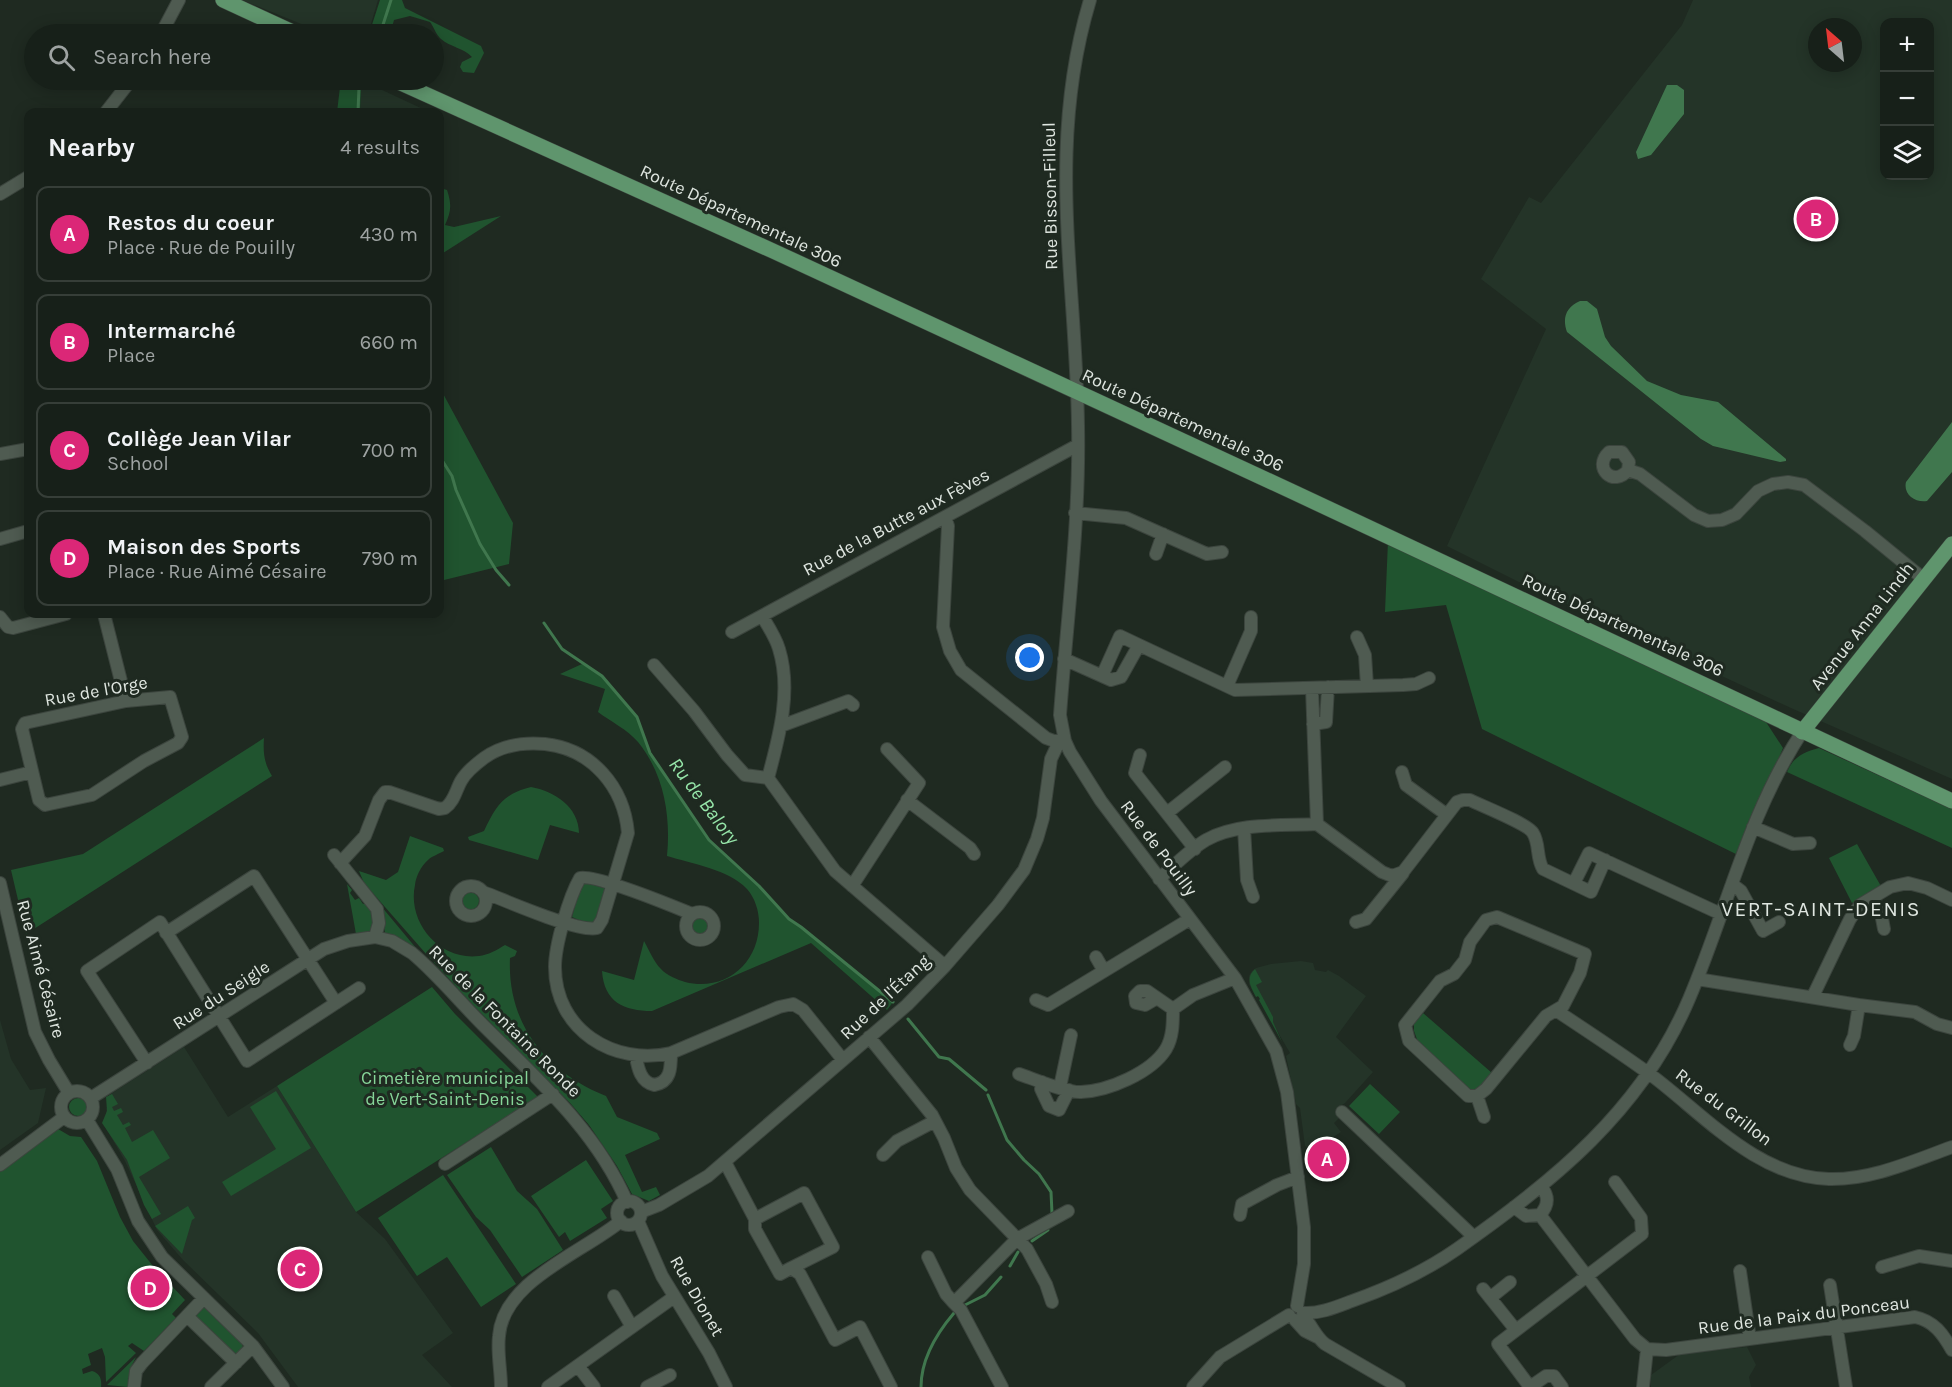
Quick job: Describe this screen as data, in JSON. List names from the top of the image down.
{
  "streets": {
    "main road": ["Route Départementale 306", "Avenue Anna Lindh"],
    "street": [
      "Rue Bisson-Filleul",
      "Rue de la Butte aux Fèves",
      "Rue de l'Orge",
      "Rue de Pouilly",
      "Rue Aimé Césaire",
      "Rue du Seigle",
      "Rue de l'Étang",
      "Rue de la Fontaine Ronde",
      "Rue du Grillon",
      "Rue Dionet",
      "Rue de la Paix du Ponceau"
    ]
  },
  "crossings": [
    ["Rue Bisson-Filleul", "Route Départementale 306"],
    ["Rue Bisson-Filleul", "Rue de Pouilly"],
    ["Route Départementale 306", "Avenue Anna Lindh"],
    ["Route Départementale 306", "Rue de Pouilly"],
    ["Rue de la Butte aux Fèves", "Rue de Pouilly"],
    ["Rue de Pouilly", "Rue de l'Étang"],
    ["Rue Aimé Césaire", "Rue du Seigle"],
    ["Rue du Seigle", "Rue de la Fontaine Ronde"],
    ["Rue de l'Étang", "Rue de la Fontaine Ronde"],
    ["Rue de l'Étang", "Rue Dionet"],
    ["Rue de la Fontaine Ronde", "Rue Dionet"]
  ],
  "districts": ["VERT-SAINT-DENIS"],
  "water": ["Ru de Balory"],
  "parks": ["Cimetière municipal de Vert-Saint-Denis"],
  "north": "top left",
  "page": {
    "map_buttons": ["+", "−"],
    "search": "Search here",
    "heading": ["Nearby", "4 results"],
    "list": [
      {
        "mark": "A",
        "name": "Restos du coeur",
        "note": "Place · Rue de Pouilly",
        "value": "430 m"
      },
      {
        "mark": "B",
        "name": "Intermarché",
        "note": "Place",
        "value": "660 m"
      },
      {
        "mark": "C",
        "name": "Collège Jean Vilar",
        "note": "School",
        "value": "700 m"
      },
      {
        "mark": "D",
        "name": "Maison des Sports",
        "note": "Place · Rue Aimé Césaire",
        "value": "790 m"
      }
    ],
    "pins": [
      "B",
      "A",
      "C",
      "D"
    ]
  }
}
